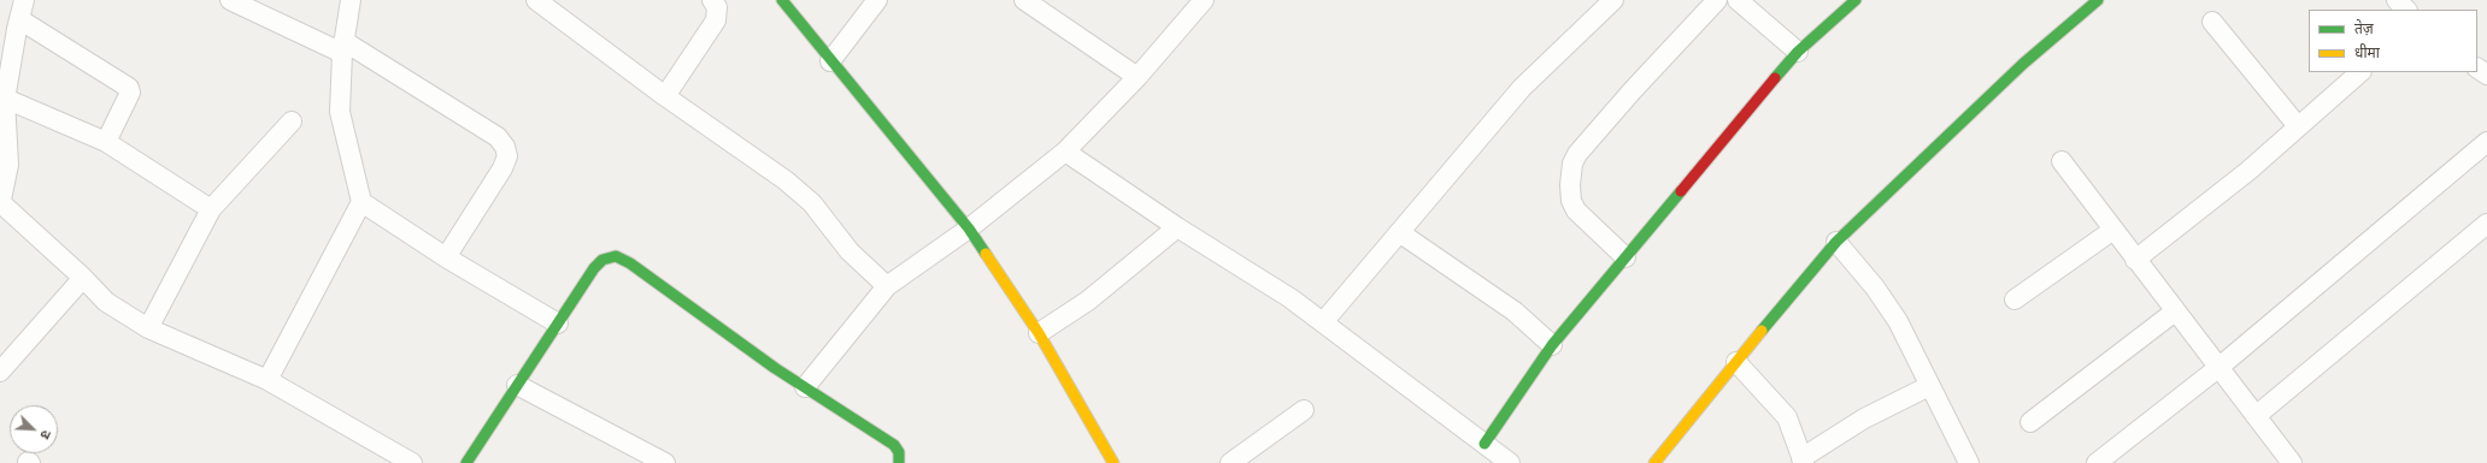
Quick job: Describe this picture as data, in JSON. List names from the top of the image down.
{
  "legend": ["तेज़", "धीमा"],
  "north": "bottom right"
}
